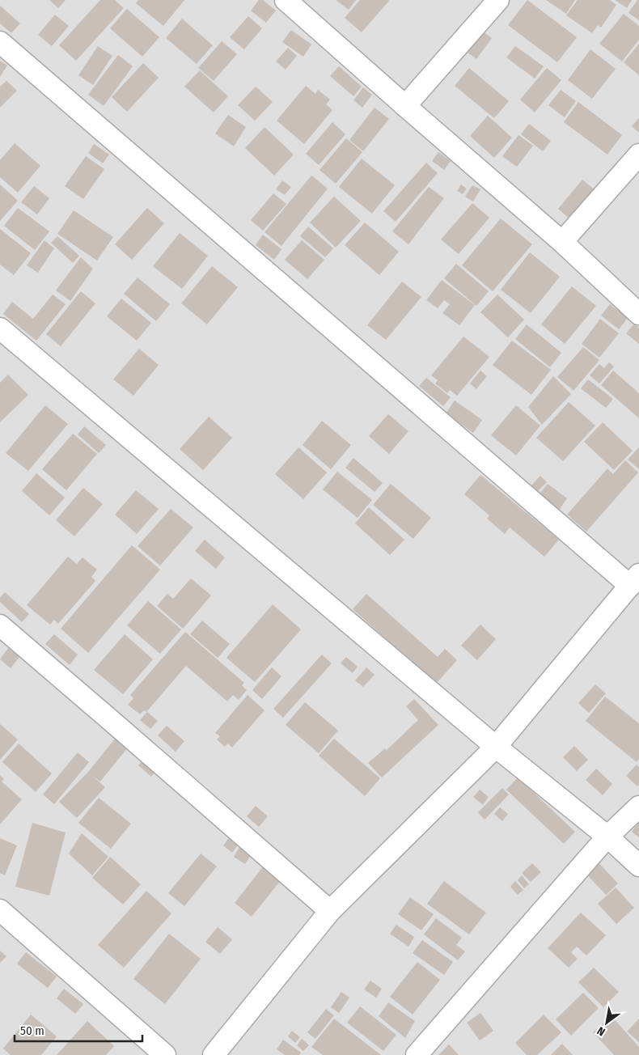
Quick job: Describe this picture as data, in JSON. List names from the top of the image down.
{
  "scale_bar": "50 m",
  "north": "bottom left"
}
